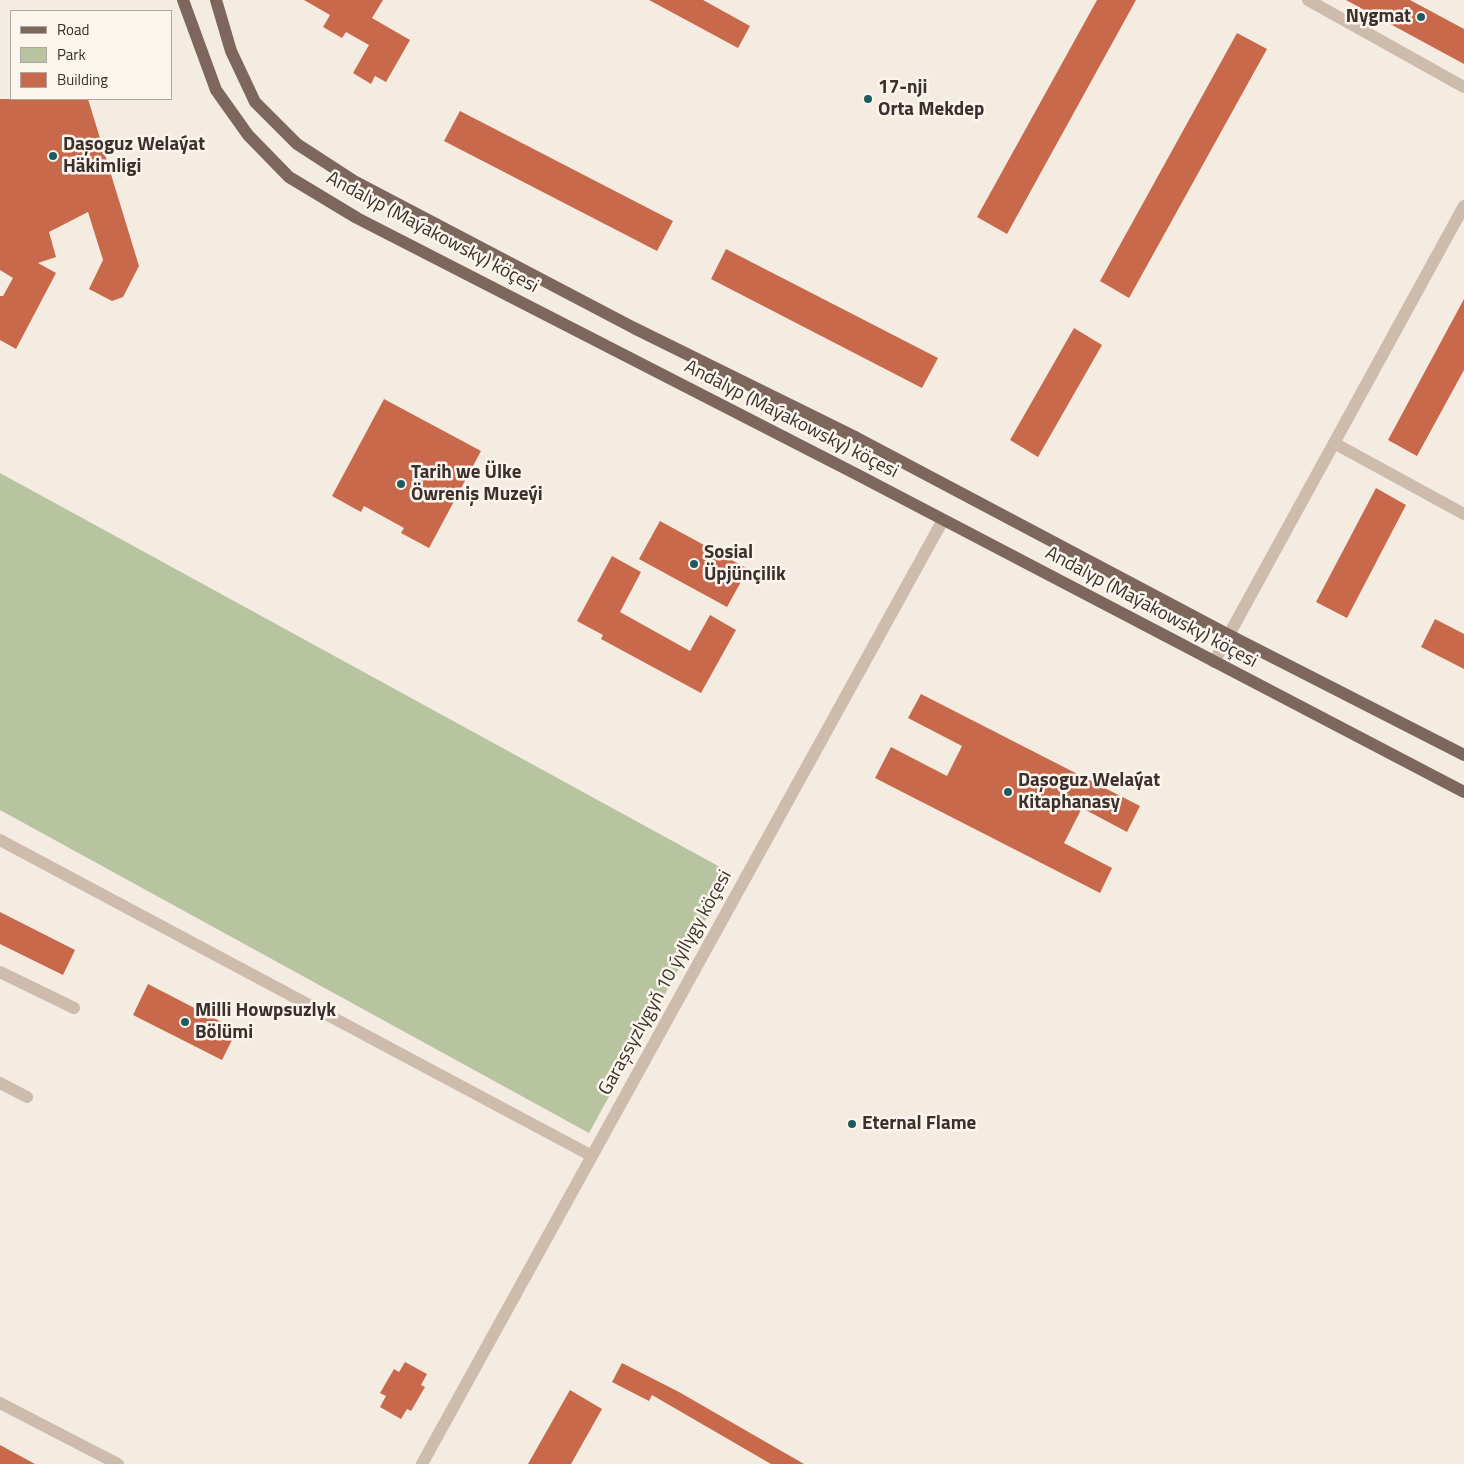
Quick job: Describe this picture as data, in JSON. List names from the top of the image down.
{
  "streets": {
    "main road": ["Andalyp (Maýakowsky) köçesi"],
    "street": ["Garaşsyzlygyň 10 ýyllygy köçesi"]
  },
  "crossings": [
    ["Andalyp (Maýakowsky) köçesi", "Garaşsyzlygyň 10 ýyllygy köçesi"]
  ],
  "places": [
    "Nygmat",
    "17-nji Orta Mekdep",
    "Daşoguz Welaýat Häkimligi",
    "Tarih we Ülke Öwreniş Muzeýi",
    "Sosial Üpjünçilik",
    "Daşoguz Welaýat Kitaphanasy",
    "Milli Howpsuzlyk Bölümi",
    "Eternal Flame"
  ],
  "legend": ["Road", "Park", "Building"]
}
